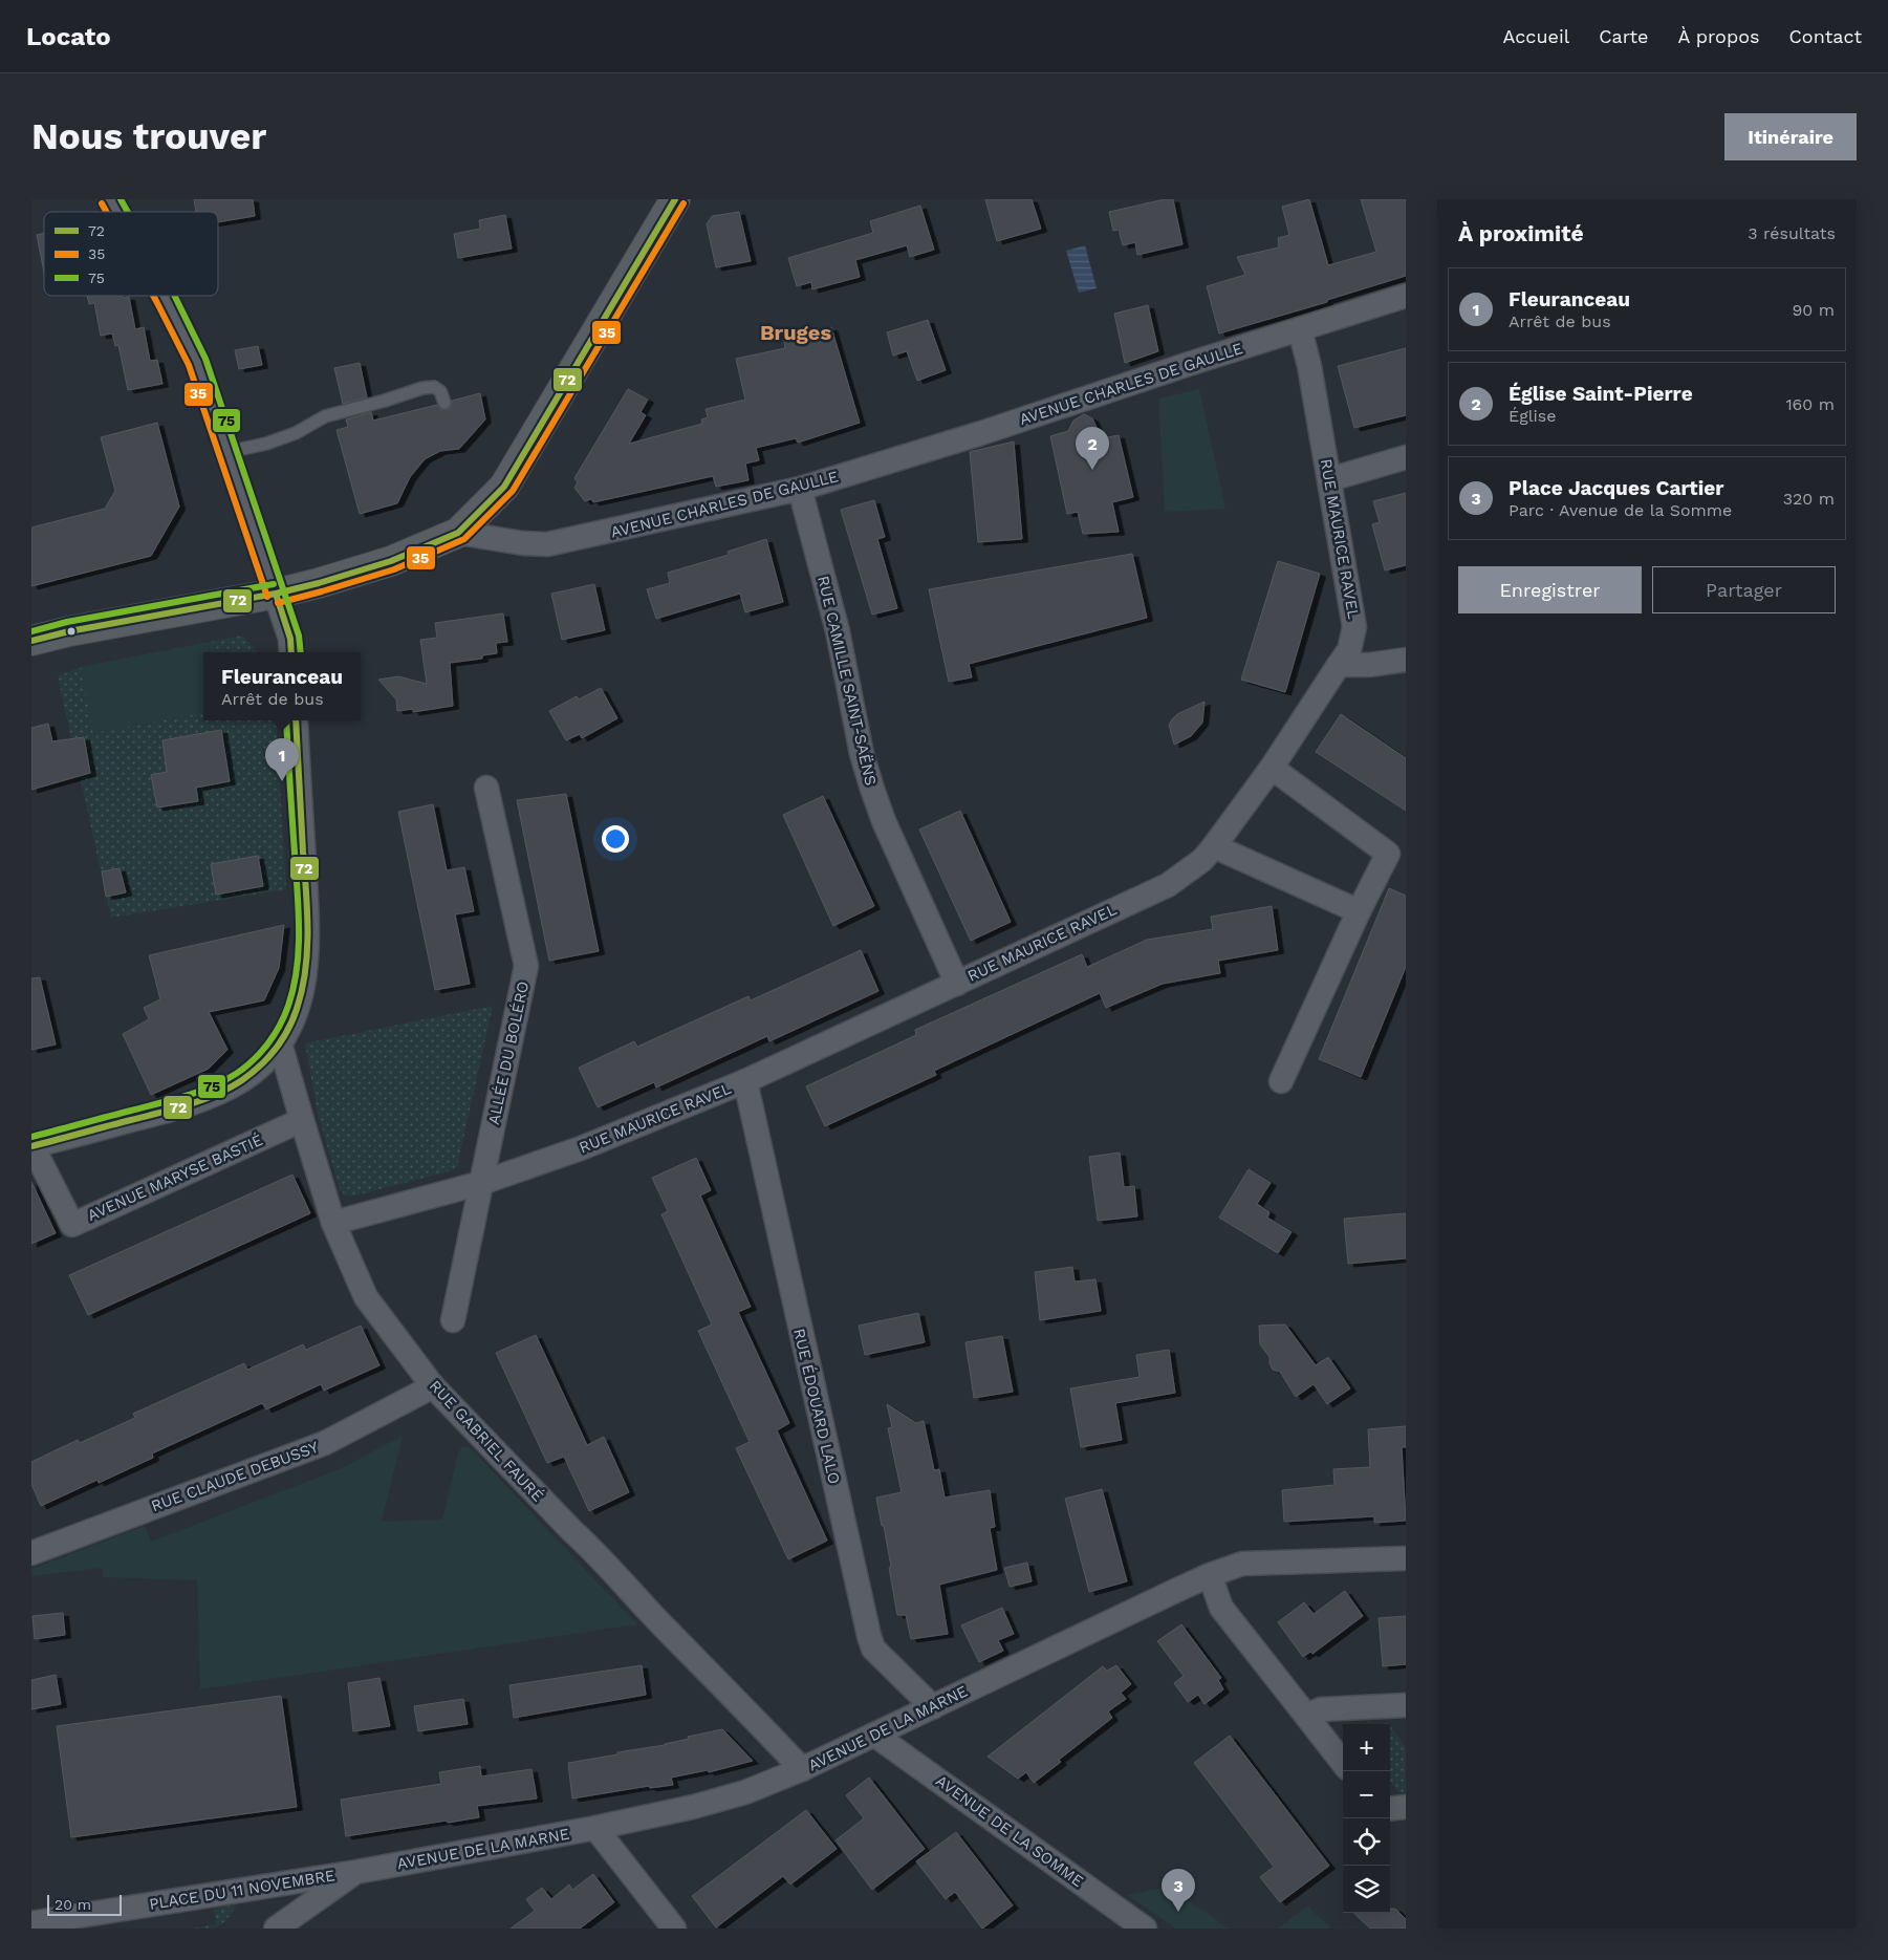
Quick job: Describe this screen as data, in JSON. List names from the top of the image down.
{
  "streets": {
    "street": [
      "AVENUE CHARLES DE GAULLE",
      "RUE MAURICE RAVEL",
      "RUE CAMILLE SAINT-SAËNS",
      "ALLÉE DU BOLÉRO",
      "AVENUE MARYSE BASTIÉ",
      "RUE ÉDOUARD LALO",
      "RUE GABRIEL FAURÉ",
      "RUE CLAUDE DEBUSSY",
      "AVENUE DE LA MARNE",
      "AVENUE DE LA SOMME",
      "PLACE DU 11 NOVEMBRE"
    ]
  },
  "crossings": [
    ["AVENUE CHARLES DE GAULLE", "RUE MAURICE RAVEL"],
    ["AVENUE CHARLES DE GAULLE", "RUE CAMILLE SAINT-SAËNS"],
    ["RUE MAURICE RAVEL", "RUE CAMILLE SAINT-SAËNS"],
    ["RUE MAURICE RAVEL", "ALLÉE DU BOLÉRO"],
    ["RUE MAURICE RAVEL", "RUE ÉDOUARD LALO"],
    ["RUE MAURICE RAVEL", "RUE GABRIEL FAURÉ"],
    ["AVENUE MARYSE BASTIÉ", "RUE GABRIEL FAURÉ"],
    ["RUE ÉDOUARD LALO", "AVENUE DE LA MARNE"],
    ["RUE GABRIEL FAURÉ", "RUE CLAUDE DEBUSSY"],
    ["RUE GABRIEL FAURÉ", "AVENUE DE LA MARNE"],
    ["AVENUE DE LA MARNE", "AVENUE DE LA SOMME"],
    ["AVENUE DE LA MARNE", "PLACE DU 11 NOVEMBRE"]
  ],
  "districts": ["Bruges"],
  "lines": ["transit line 72", "transit line 75", "transit line 35"],
  "legend": ["72", "35", "75"],
  "scale_bar": "20 m",
  "page": {
    "header": "Locato",
    "nav": [
      "Accueil",
      "Carte",
      "À propos",
      "Contact"
    ],
    "buttons": [
      "Itinéraire",
      ["Enregistrer", "Partager"]
    ],
    "title": "Nous trouver",
    "heading": ["À proximité", "3 résultats"],
    "list": [
      {
        "mark": "1",
        "name": "Fleuranceau",
        "note": "Arrêt de bus",
        "value": "90 m"
      },
      {
        "mark": "2",
        "name": "Église Saint-Pierre",
        "note": "Église",
        "value": "160 m"
      },
      {
        "mark": "3",
        "name": "Place Jacques Cartier",
        "note": "Parc · Avenue de la Somme",
        "value": "320 m"
      }
    ],
    "pins": ["2", "1", "3"],
    "popup": ["Fleuranceau", "Arrêt de bus"],
    "map_buttons": ["+", "−"],
    "scale": "20 m"
  }
}
